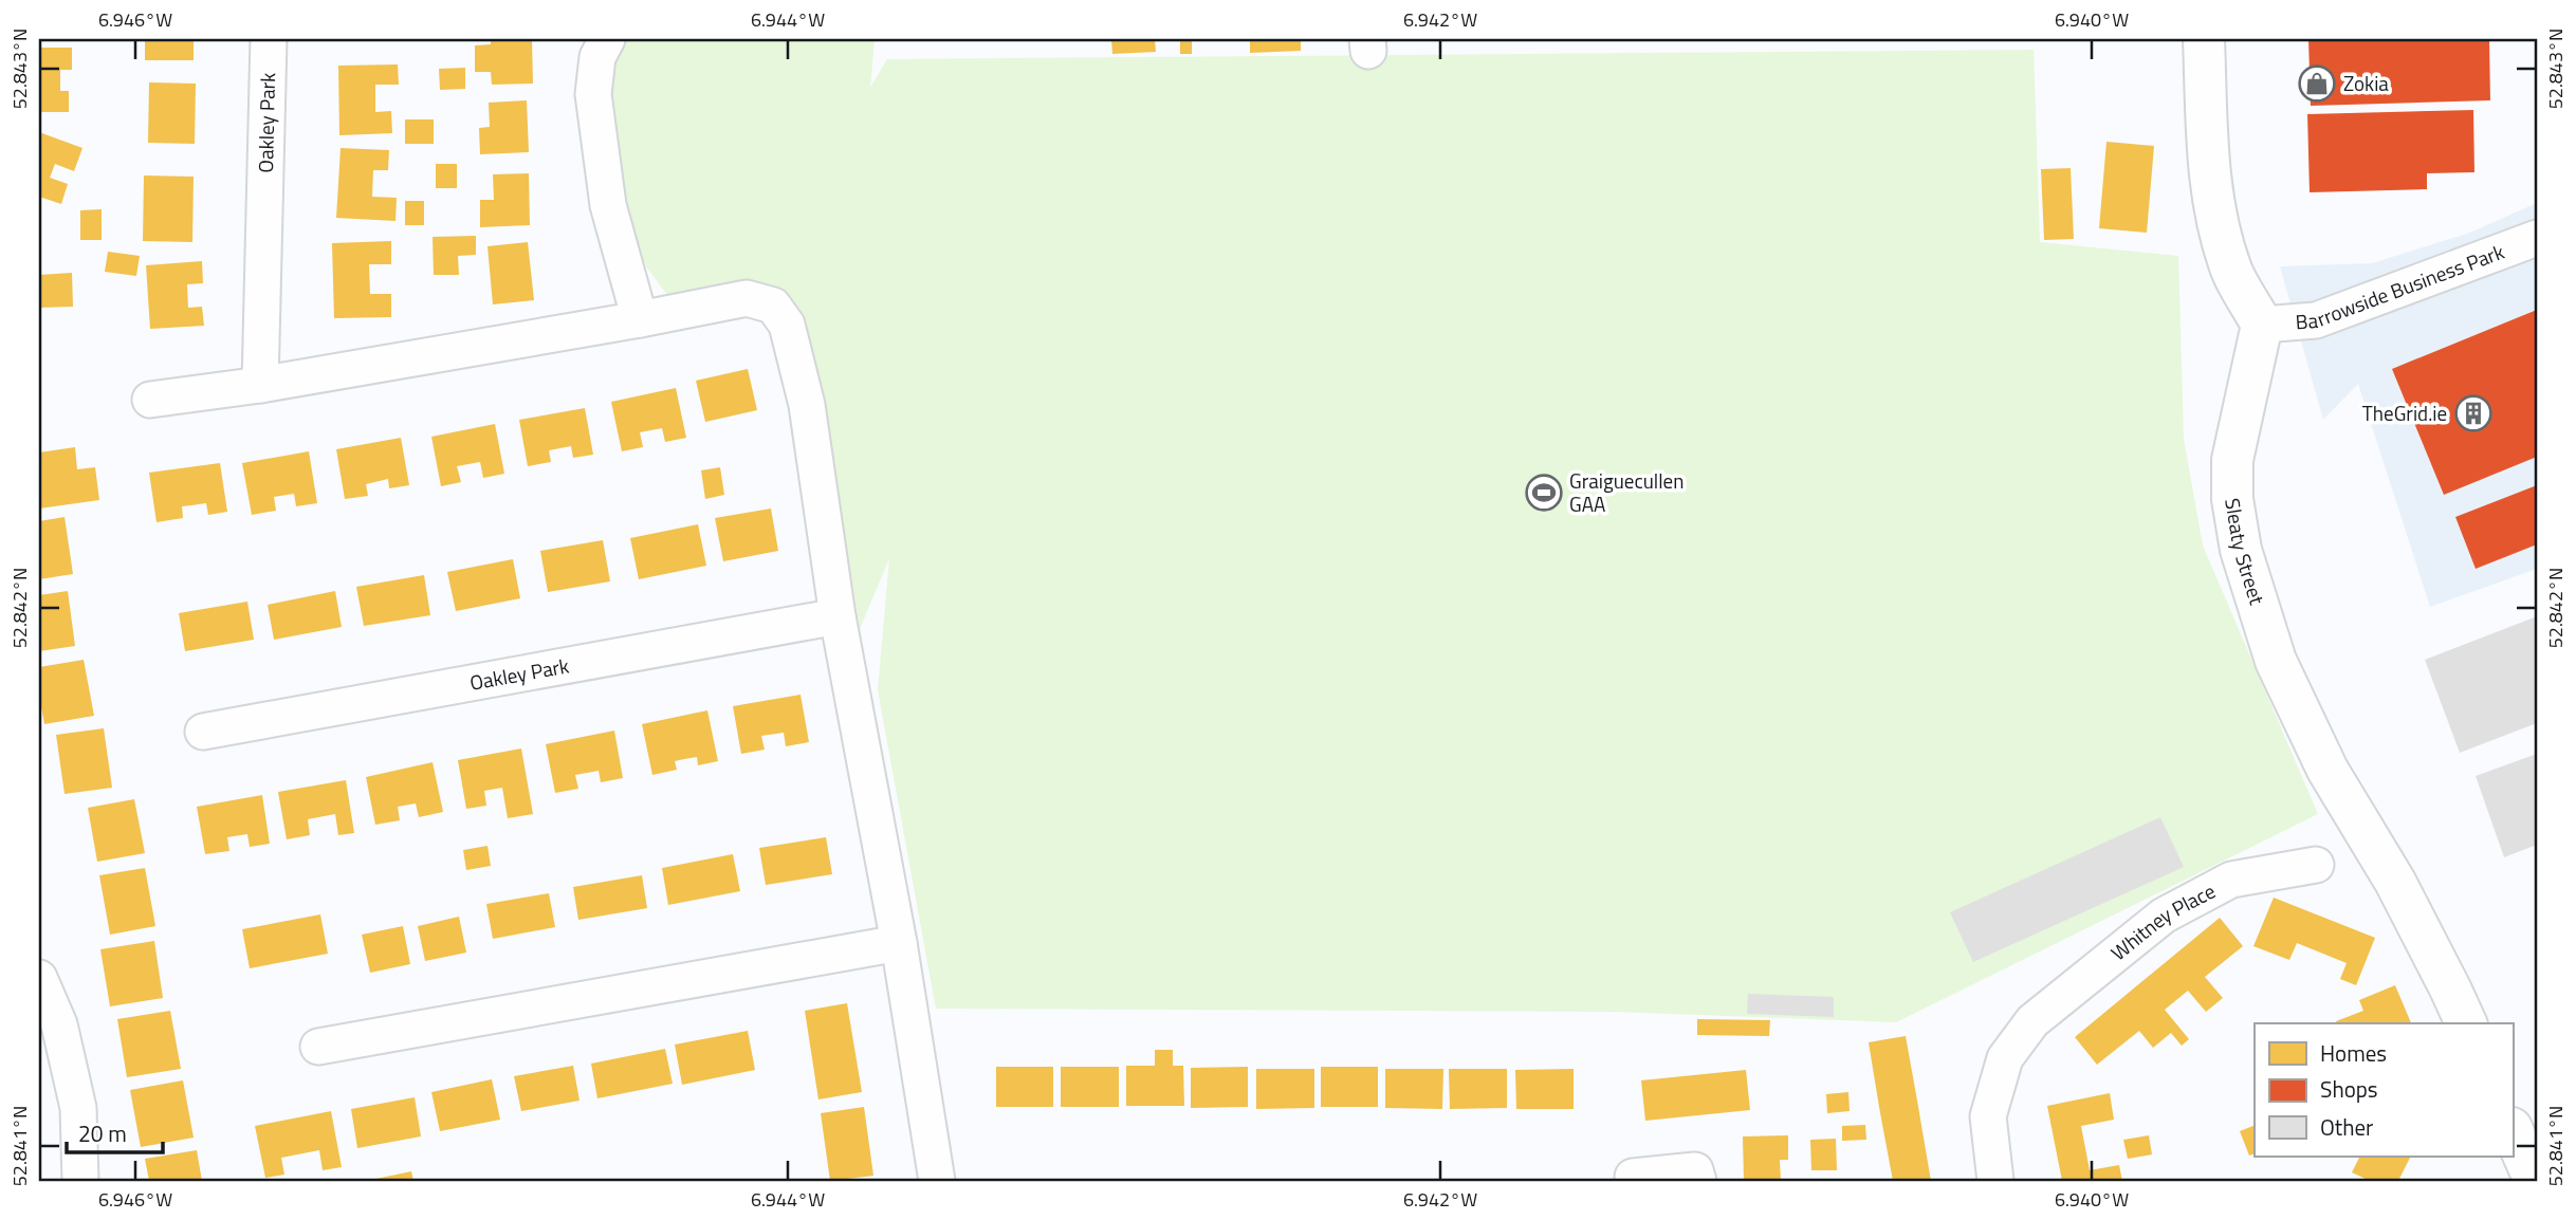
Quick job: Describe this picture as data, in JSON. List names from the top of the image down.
{
  "streets": {
    "street": [
      "Oakley Park",
      "Barrowside Business Park",
      "Sleaty Street",
      "Whitney Place"
    ]
  },
  "crossings": [
    ["Barrowside Business Park", "Sleaty Street"]
  ],
  "places": {
    "shop": ["Zokia"],
    "building": ["TheGrid.ie"],
    "sports": ["Graiguecullen GAA"]
  },
  "legend": ["Homes", "Shops", "Other"],
  "scale_bar": "20 m",
  "coordinates": [
    "6.946°W",
    "6.944°W",
    "6.942°W",
    "6.940°W",
    "52.843°N",
    "52.842°N",
    "52.841°N"
  ]
}
